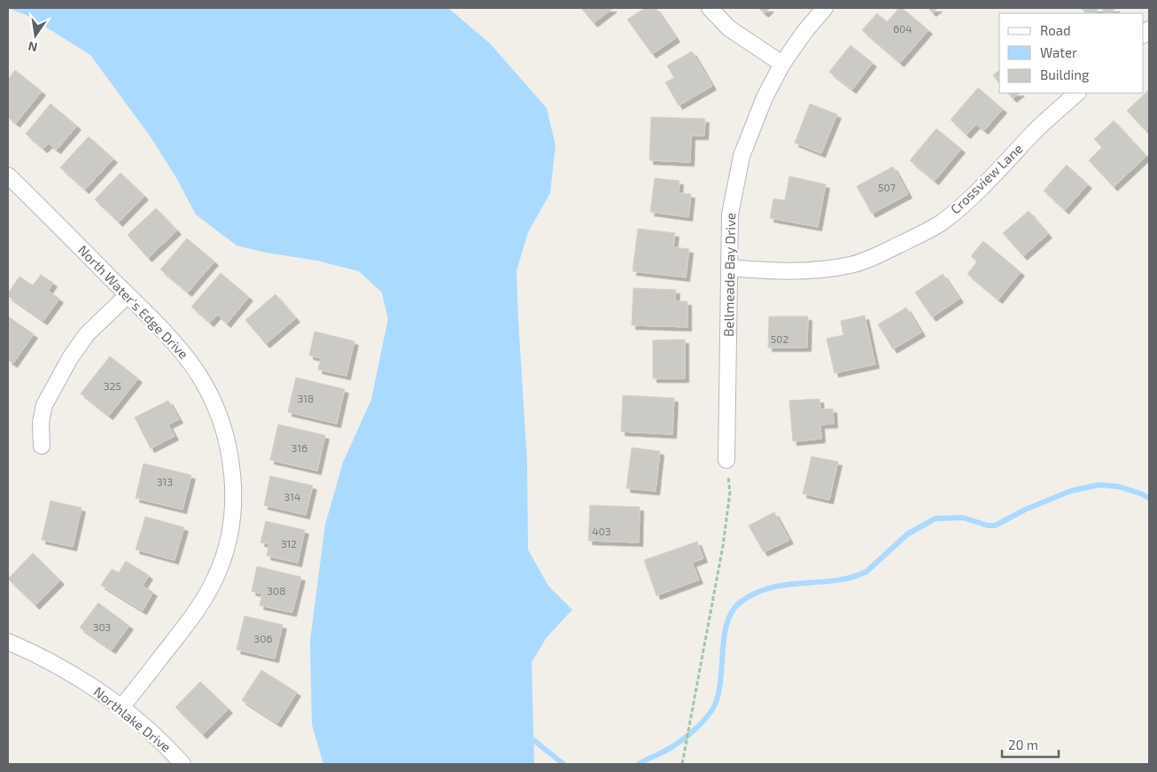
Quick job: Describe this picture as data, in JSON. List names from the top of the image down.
{
  "streets": {
    "street": [
      "Crossview Lane",
      "Bellmeade Bay Drive",
      "North Water's Edge Drive",
      "Northlake Drive"
    ]
  },
  "crossings": [
    ["Crossview Lane", "Bellmeade Bay Drive"],
    ["North Water's Edge Drive", "Northlake Drive"]
  ],
  "house_numbers": [
    "604",
    "507",
    "502",
    "325",
    "318",
    "316",
    "313",
    "314",
    "403",
    "312",
    "308",
    "303",
    "306"
  ],
  "legend": ["Road", "Water", "Building"],
  "scale_bar": "20 m",
  "north": "bottom"
}
